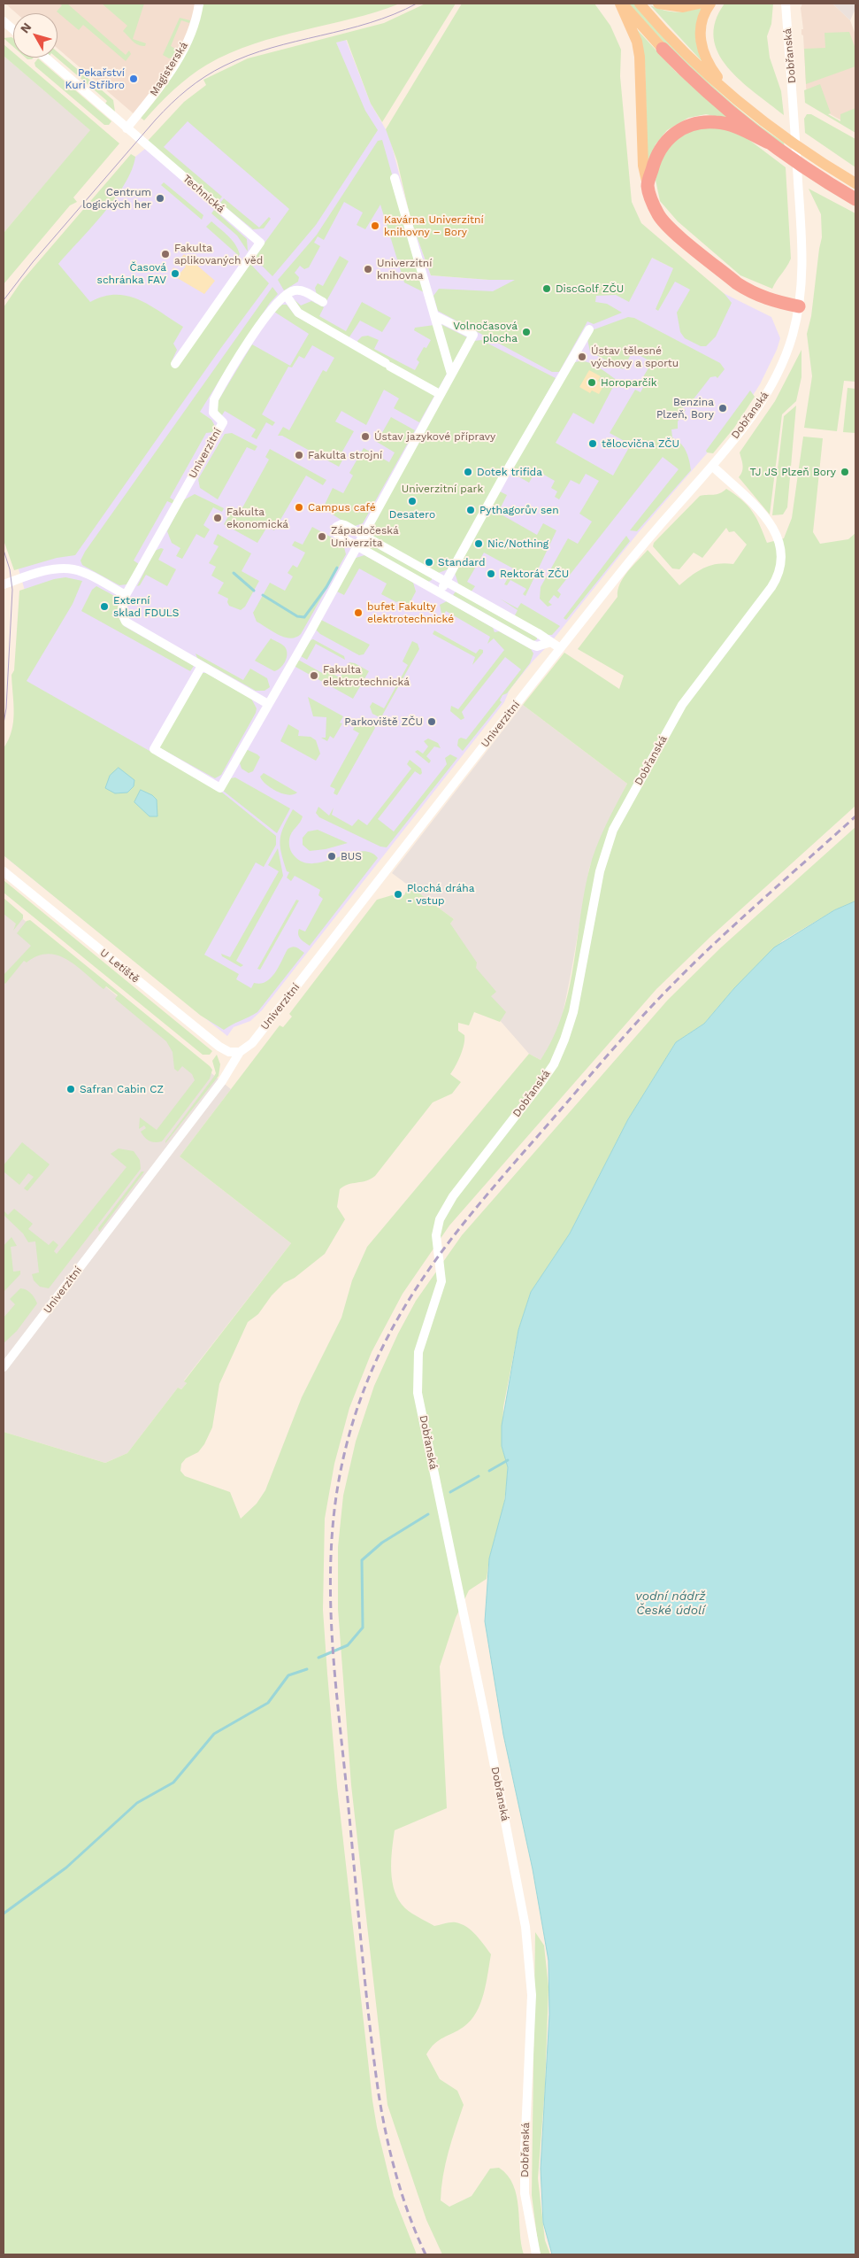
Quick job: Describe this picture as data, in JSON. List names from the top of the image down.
{
  "streets": {
    "street": [
      "Dobřanská",
      "Magisterská",
      "Technická",
      "Univerzitní",
      "U Letiště"
    ]
  },
  "crossings": [
    ["Dobřanská", "Univerzitní"],
    ["Magisterská", "Technická"],
    ["Univerzitní", "U Letiště"]
  ],
  "water": ["vodní nádrž České údolí"],
  "parks": ["Univerzitní park"],
  "places": [
    "Pekařství Kuri Stříbro",
    "Centrum logických her",
    "Kavárna Univerzitní knihovny – Bory",
    "Fakulta aplikovaných věd",
    "Univerzitní knihovna",
    "Časová schránka FAV",
    "DiscGolf ZČU",
    "Volnočasová plocha",
    "Ústav tělesné výchovy a sportu",
    "Horoparčík",
    "Benzina Plzeň, Bory",
    "Ústav jazykové přípravy",
    "tělocvična ZČU",
    "Fakulta strojní",
    "Dotek trifida",
    "TJ JS Plzeň Bory",
    "Desatero",
    "Campus café",
    "Pythagorův sen",
    "Fakulta ekonomická",
    "Západočeská Univerzita",
    "Nic/Nothing",
    "Standard",
    "Rektorát ZČU",
    "Externí sklad FDULS",
    "bufet Fakulty elektrotechnické",
    "Fakulta elektrotechnická",
    "Parkoviště ZČU",
    "BUS",
    "Plochá dráha - vstup",
    "Safran Cabin CZ"
  ],
  "north": "top left"
}
